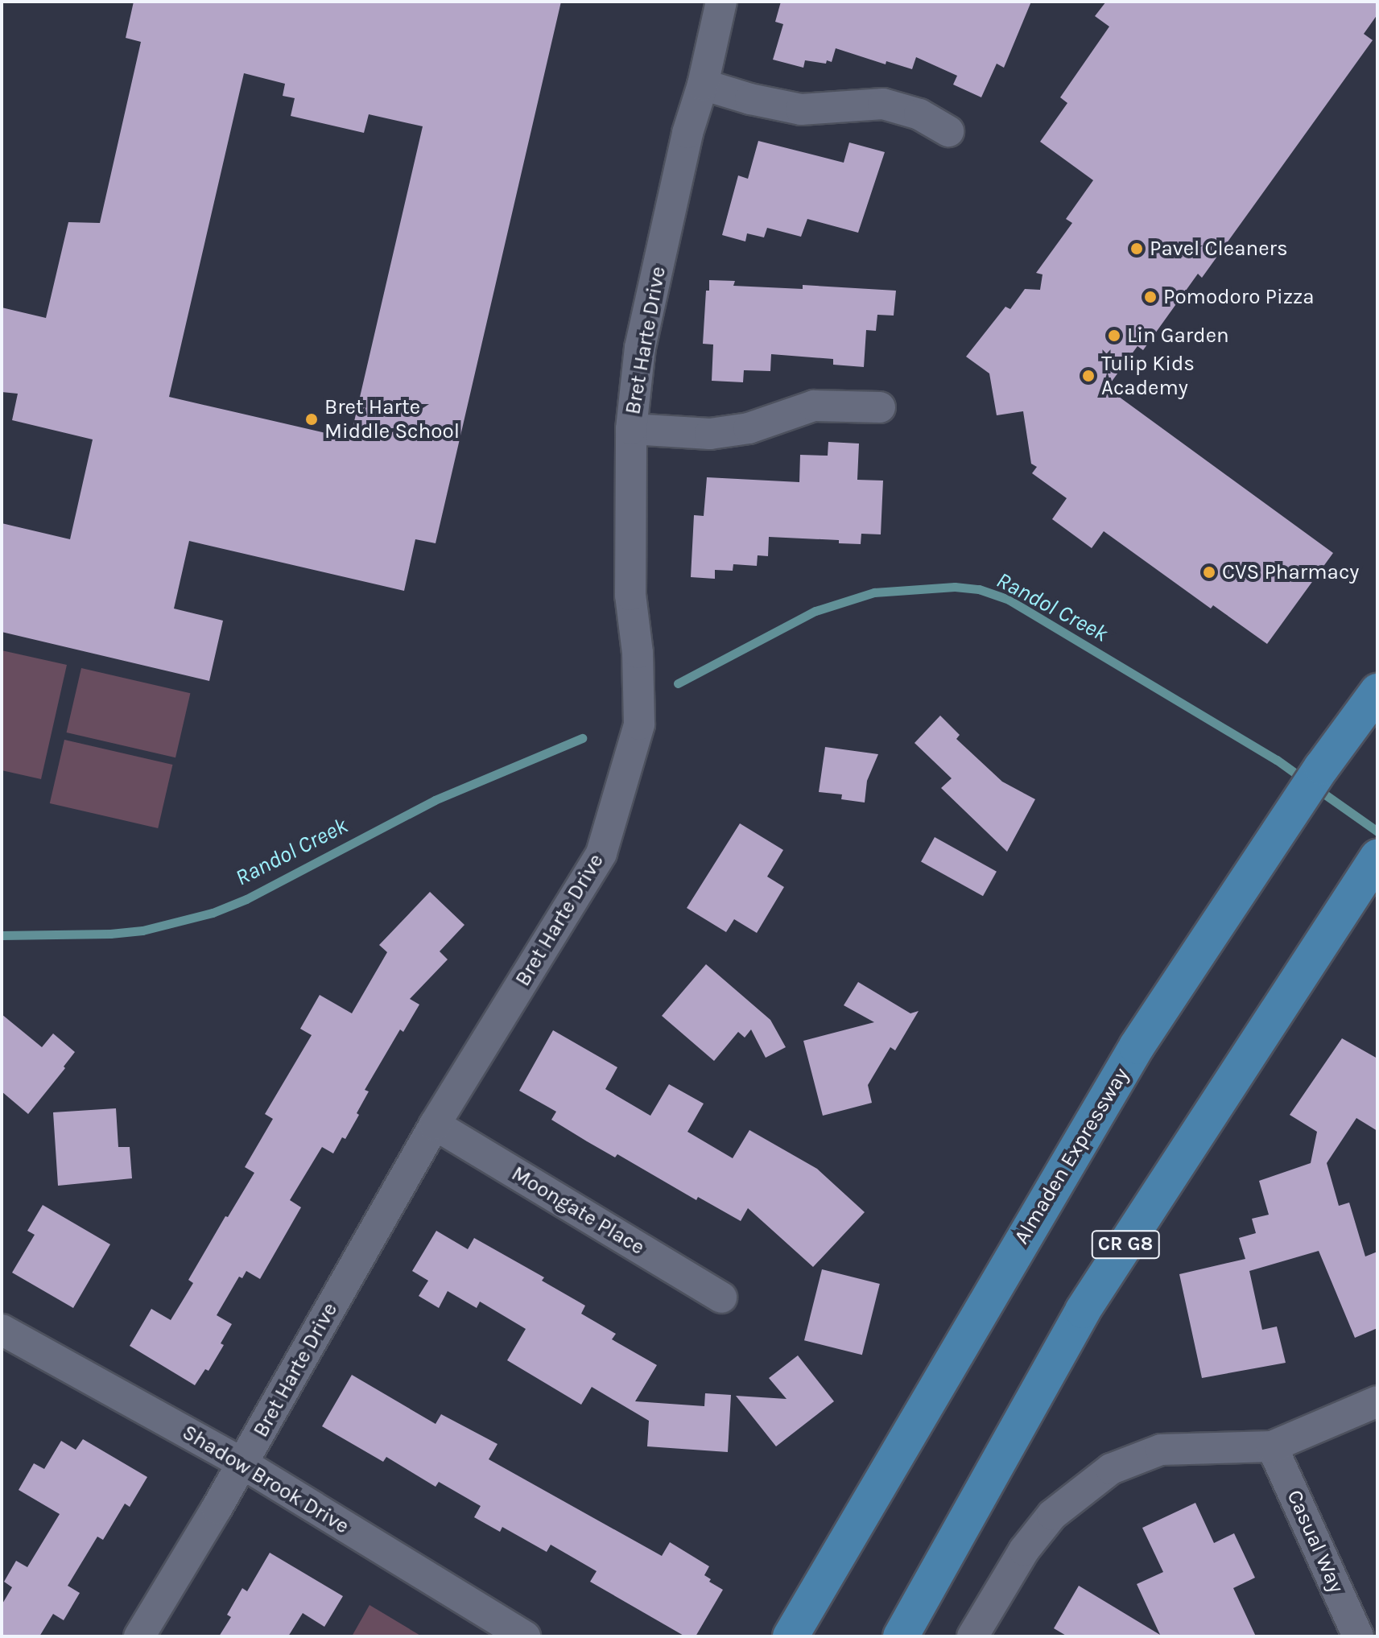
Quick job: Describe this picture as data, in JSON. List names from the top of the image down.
{
  "streets": {
    "main road": ["Almaden Expressway", "CR G8"],
    "street": [
      "Bret Harte Drive",
      "Moongate Place",
      "Shadow Brook Drive",
      "Casual Way"
    ]
  },
  "crossings": [
    ["Bret Harte Drive", "Moongate Place"],
    ["Bret Harte Drive", "Shadow Brook Drive"]
  ],
  "water": ["Randol Creek"],
  "places": [
    "Pavel Cleaners",
    "Pomodoro Pizza",
    "Lin Garden",
    "Tulip Kids Academy",
    "Bret Harte Middle School",
    "CVS Pharmacy"
  ]
}
